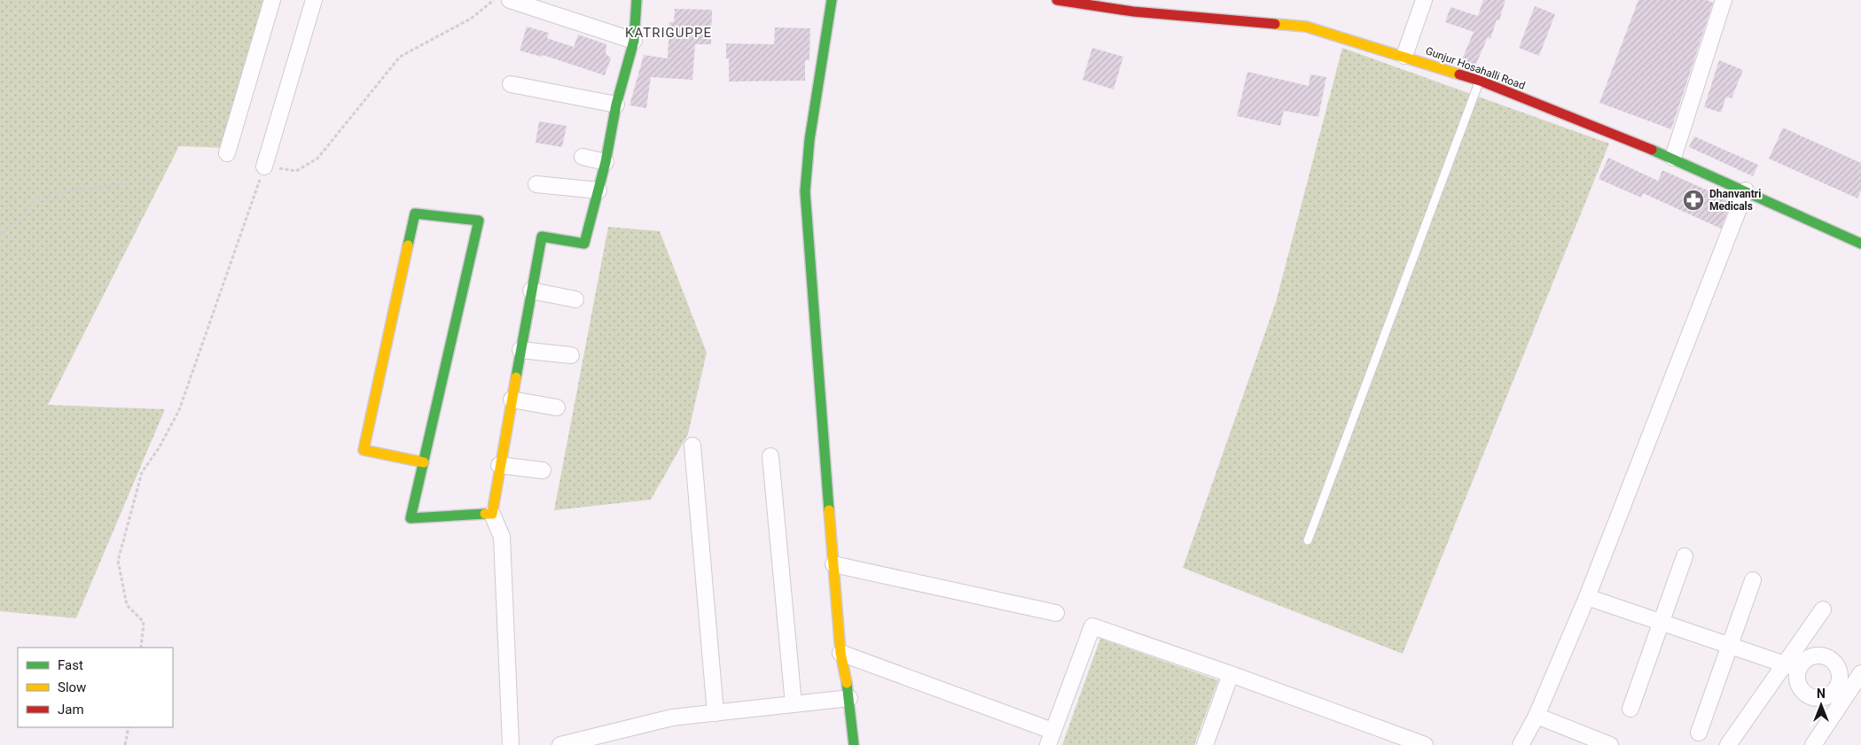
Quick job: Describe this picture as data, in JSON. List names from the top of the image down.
{
  "streets": {
    "street": ["Gunjur Hosahalli Road"]
  },
  "districts": ["KATRIGUPPE"],
  "places": {
    "pharmacy": ["Dhanvantri Medicals"]
  },
  "legend": ["Fast", "Slow", "Jam"],
  "north": "top"
}
